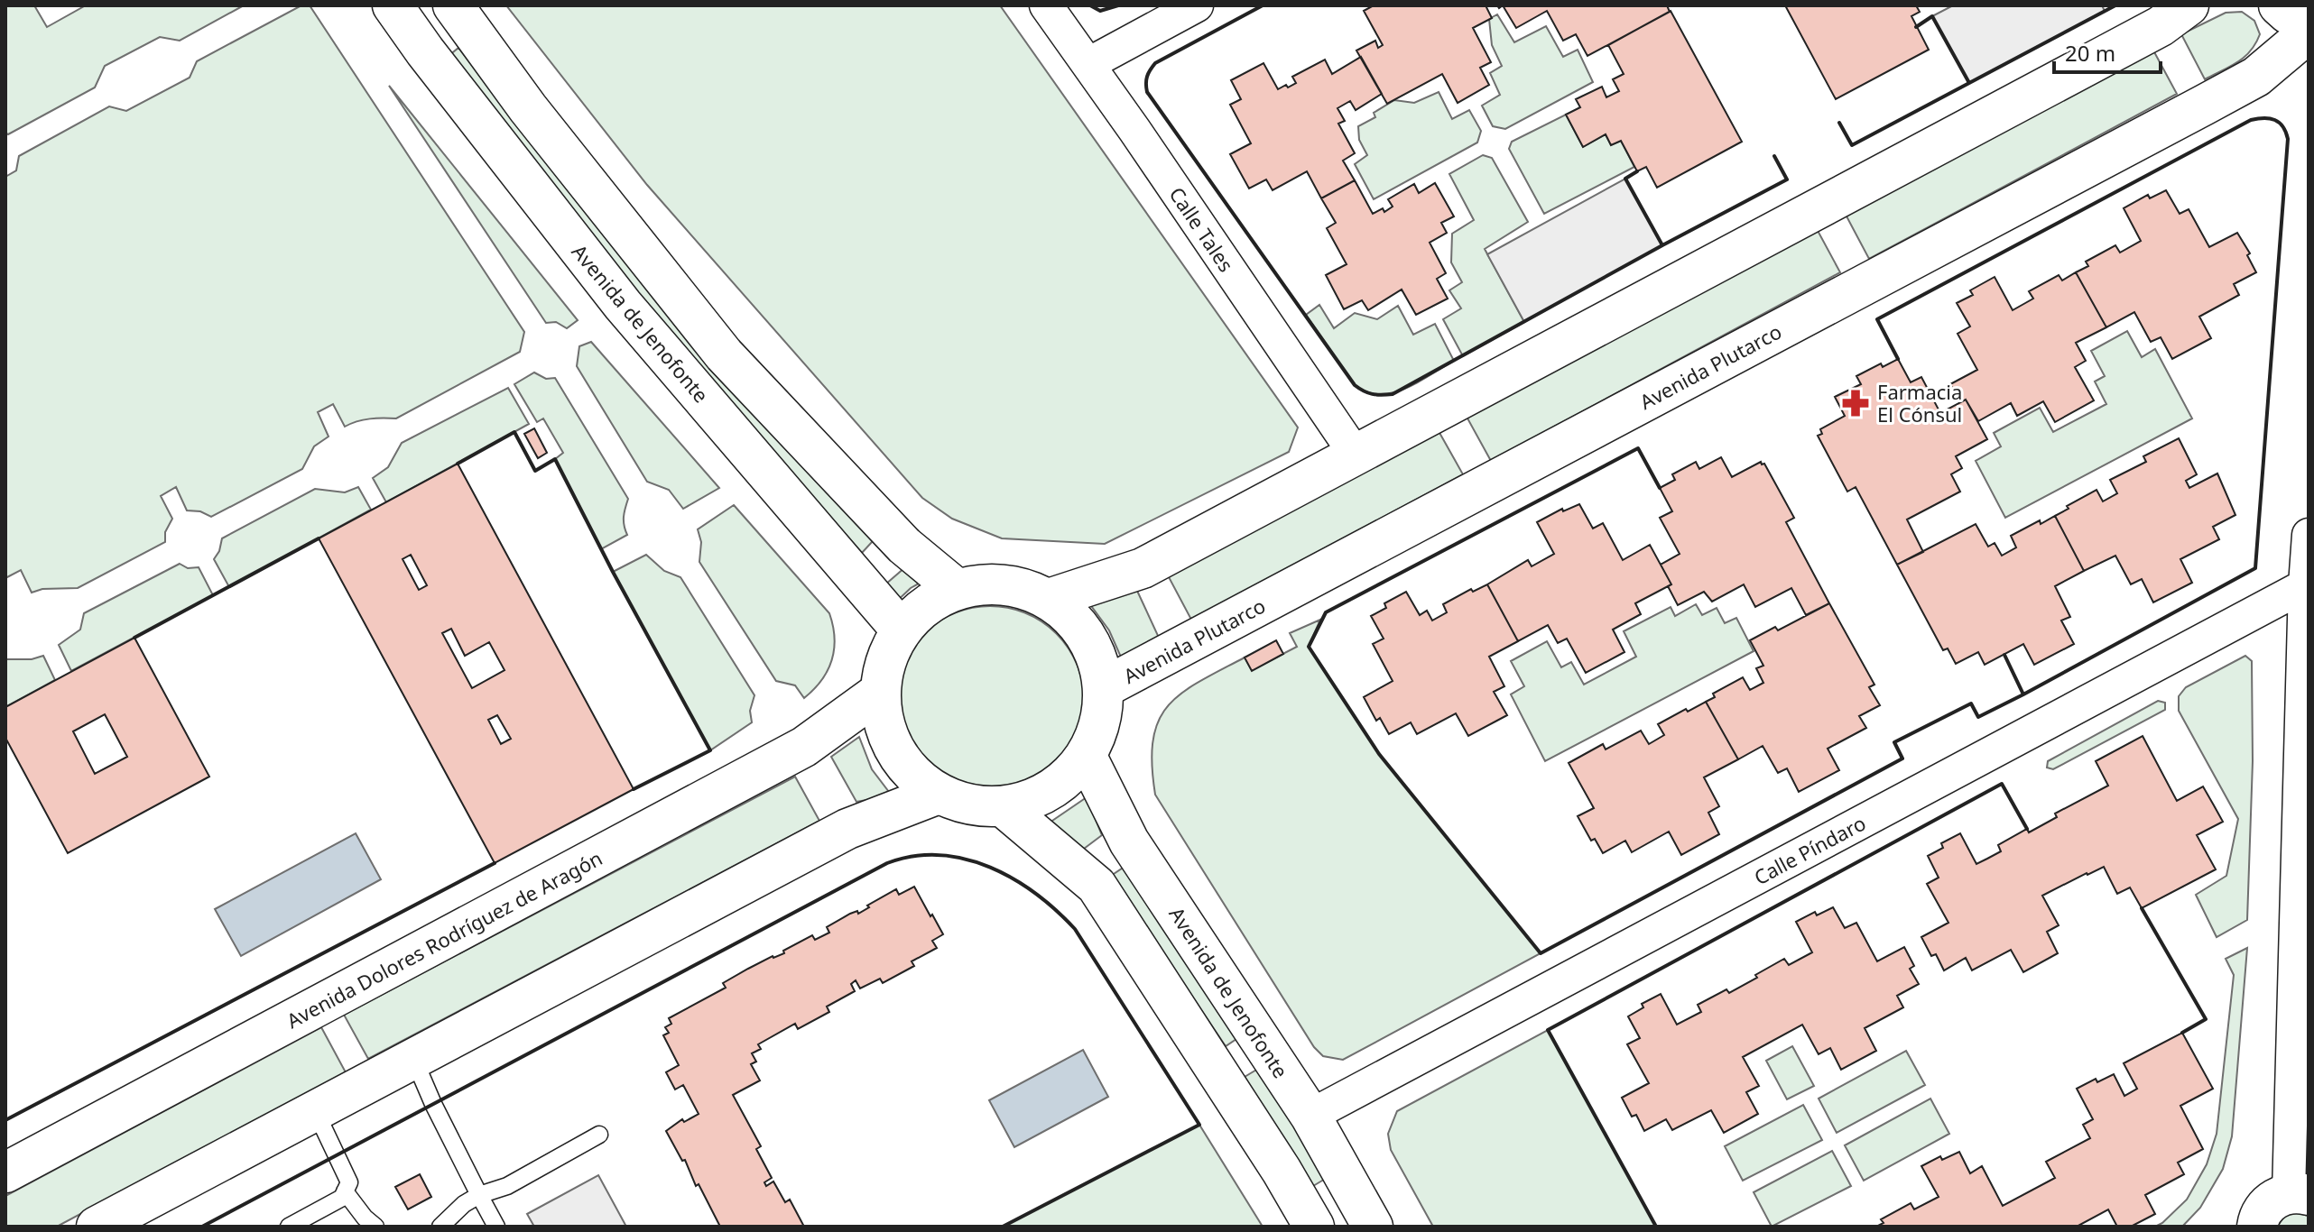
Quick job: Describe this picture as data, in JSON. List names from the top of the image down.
{
  "streets": {
    "main road": ["Avenida de Jenofonte", "Avenida Plutarco", "Avenida Dolores Rodríguez de Aragón"],
    "street": ["Calle Tales", "Calle Píndaro"]
  },
  "crossings": [
    ["Avenida de Jenofonte", "Avenida Plutarco"],
    ["Avenida de Jenofonte", "Calle Píndaro"],
    ["Avenida de Jenofonte", "Avenida Dolores Rodríguez de Aragón"],
    ["Avenida Plutarco", "Avenida Dolores Rodríguez de Aragón"]
  ],
  "places": {
    "pharmacy": ["Farmacia El Cónsul"]
  },
  "scale_bar": "20 m"
}
